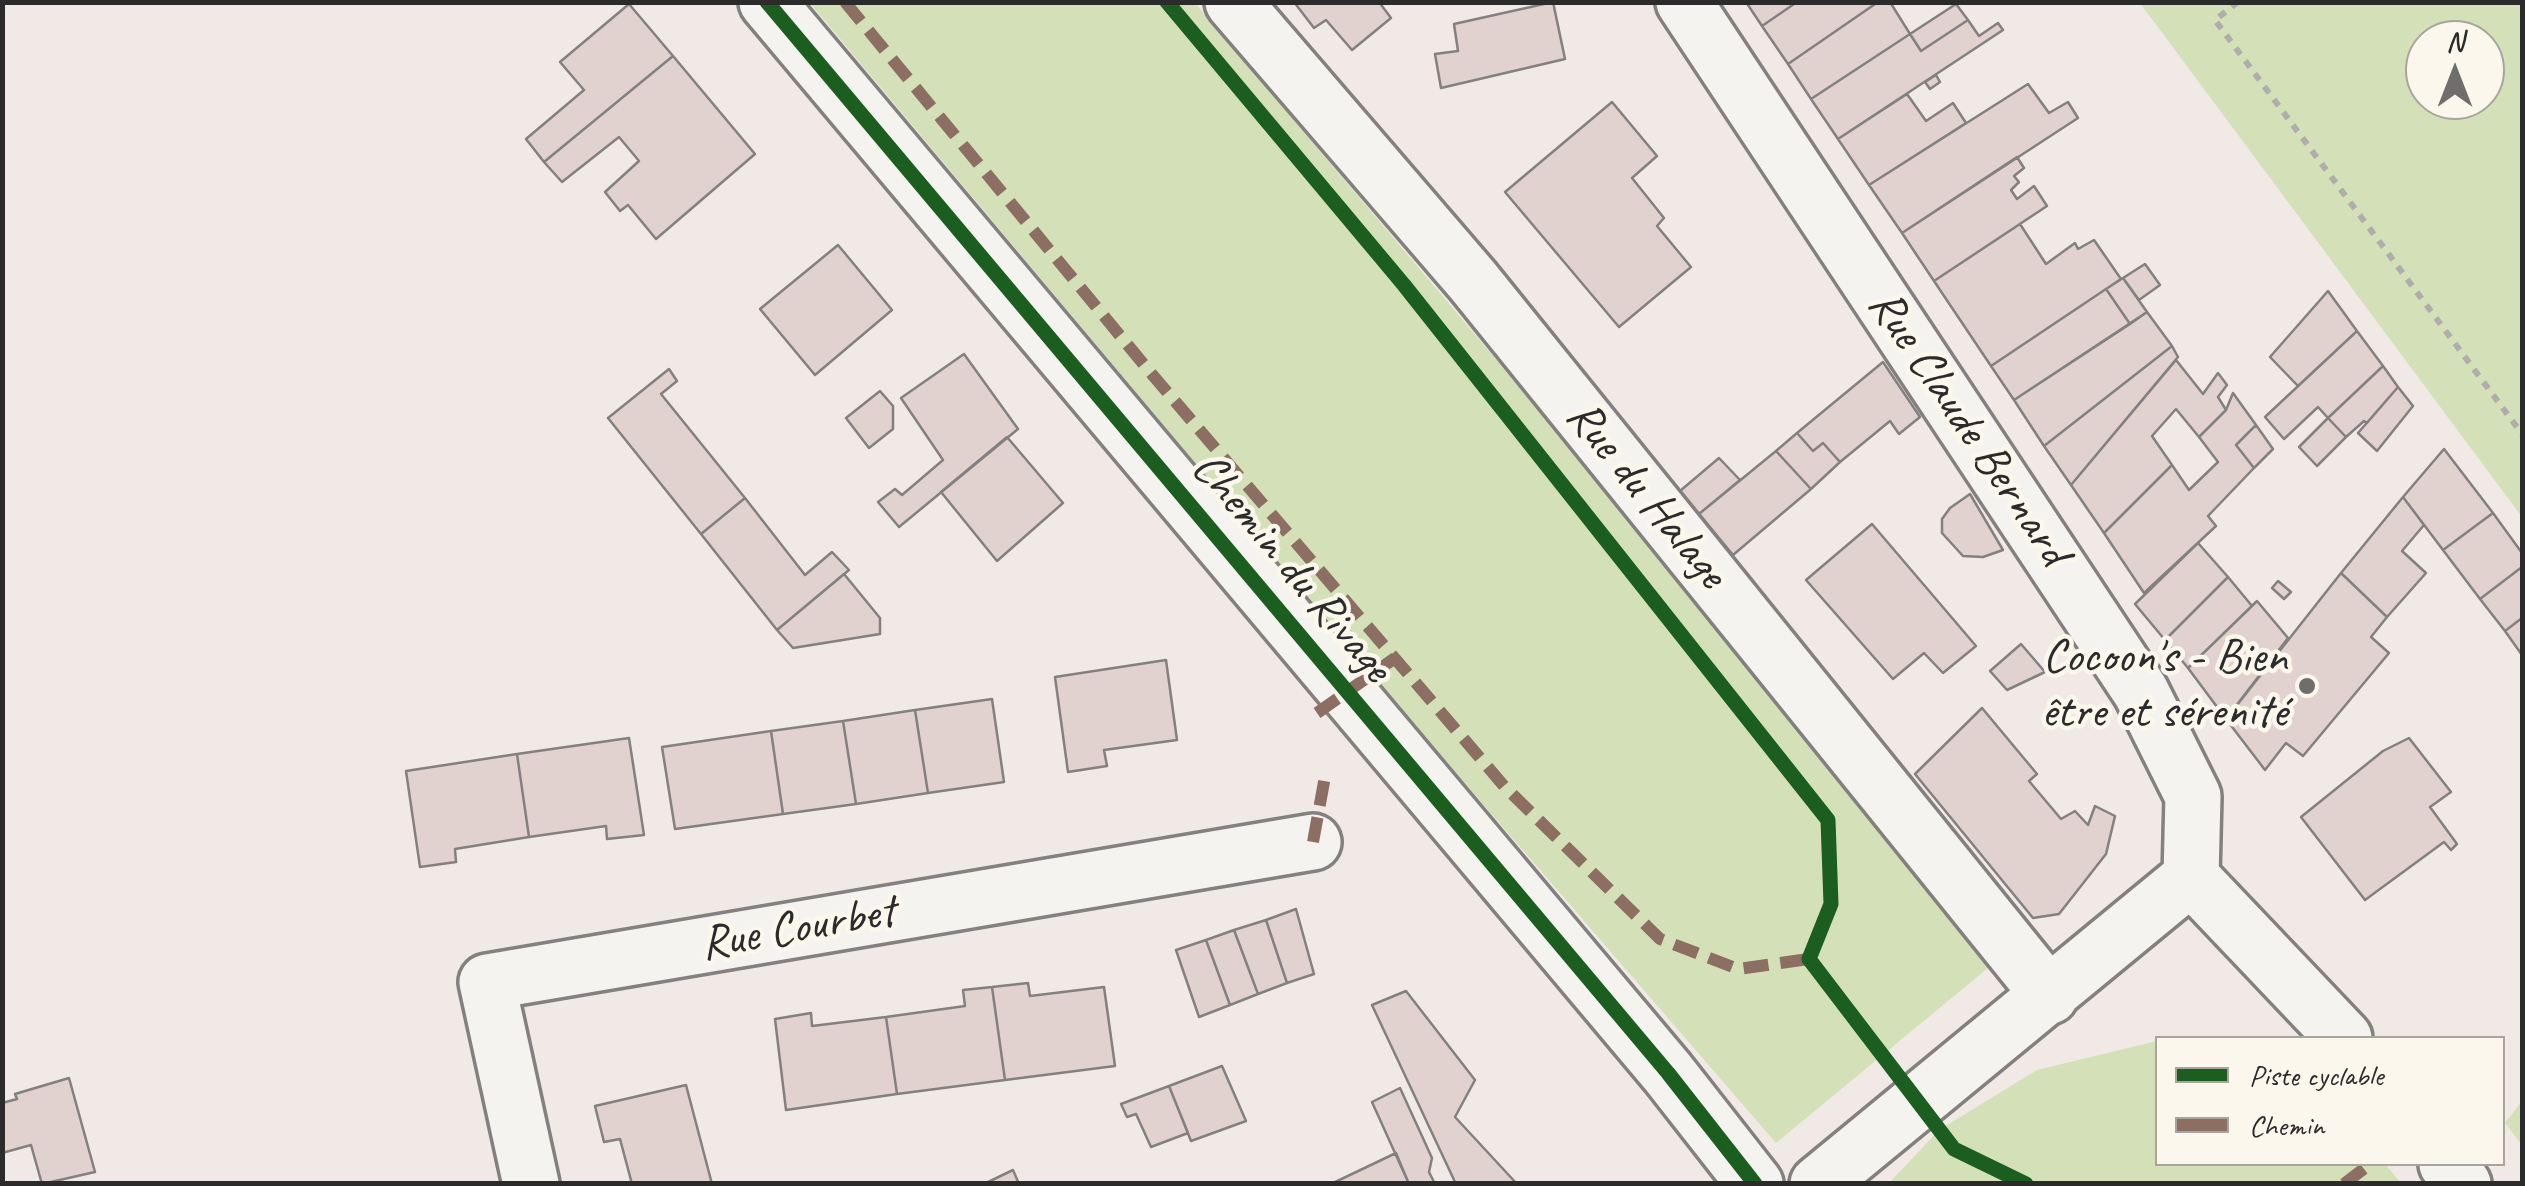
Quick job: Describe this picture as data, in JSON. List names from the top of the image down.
{
  "streets": {
    "street": [
      "Rue Claude Bernard",
      "Rue du Halage",
      "Chemin du Rivage",
      "Rue Courbet"
    ]
  },
  "places": ["Cocoon's - Bien être et sérenité"],
  "legend": ["Piste cyclable", "Chemin"],
  "north": "top"
}
